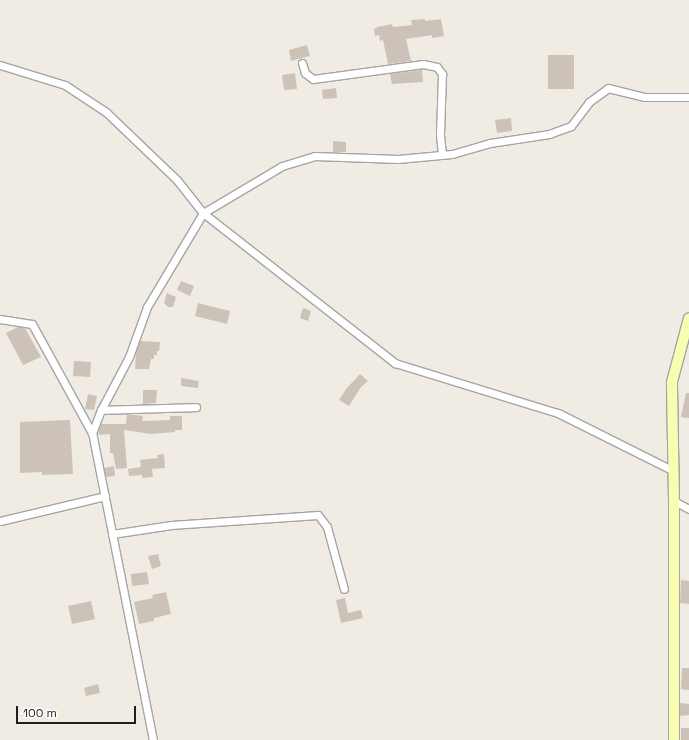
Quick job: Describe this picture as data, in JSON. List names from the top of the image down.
{
  "scale_bar": "100 m"
}
